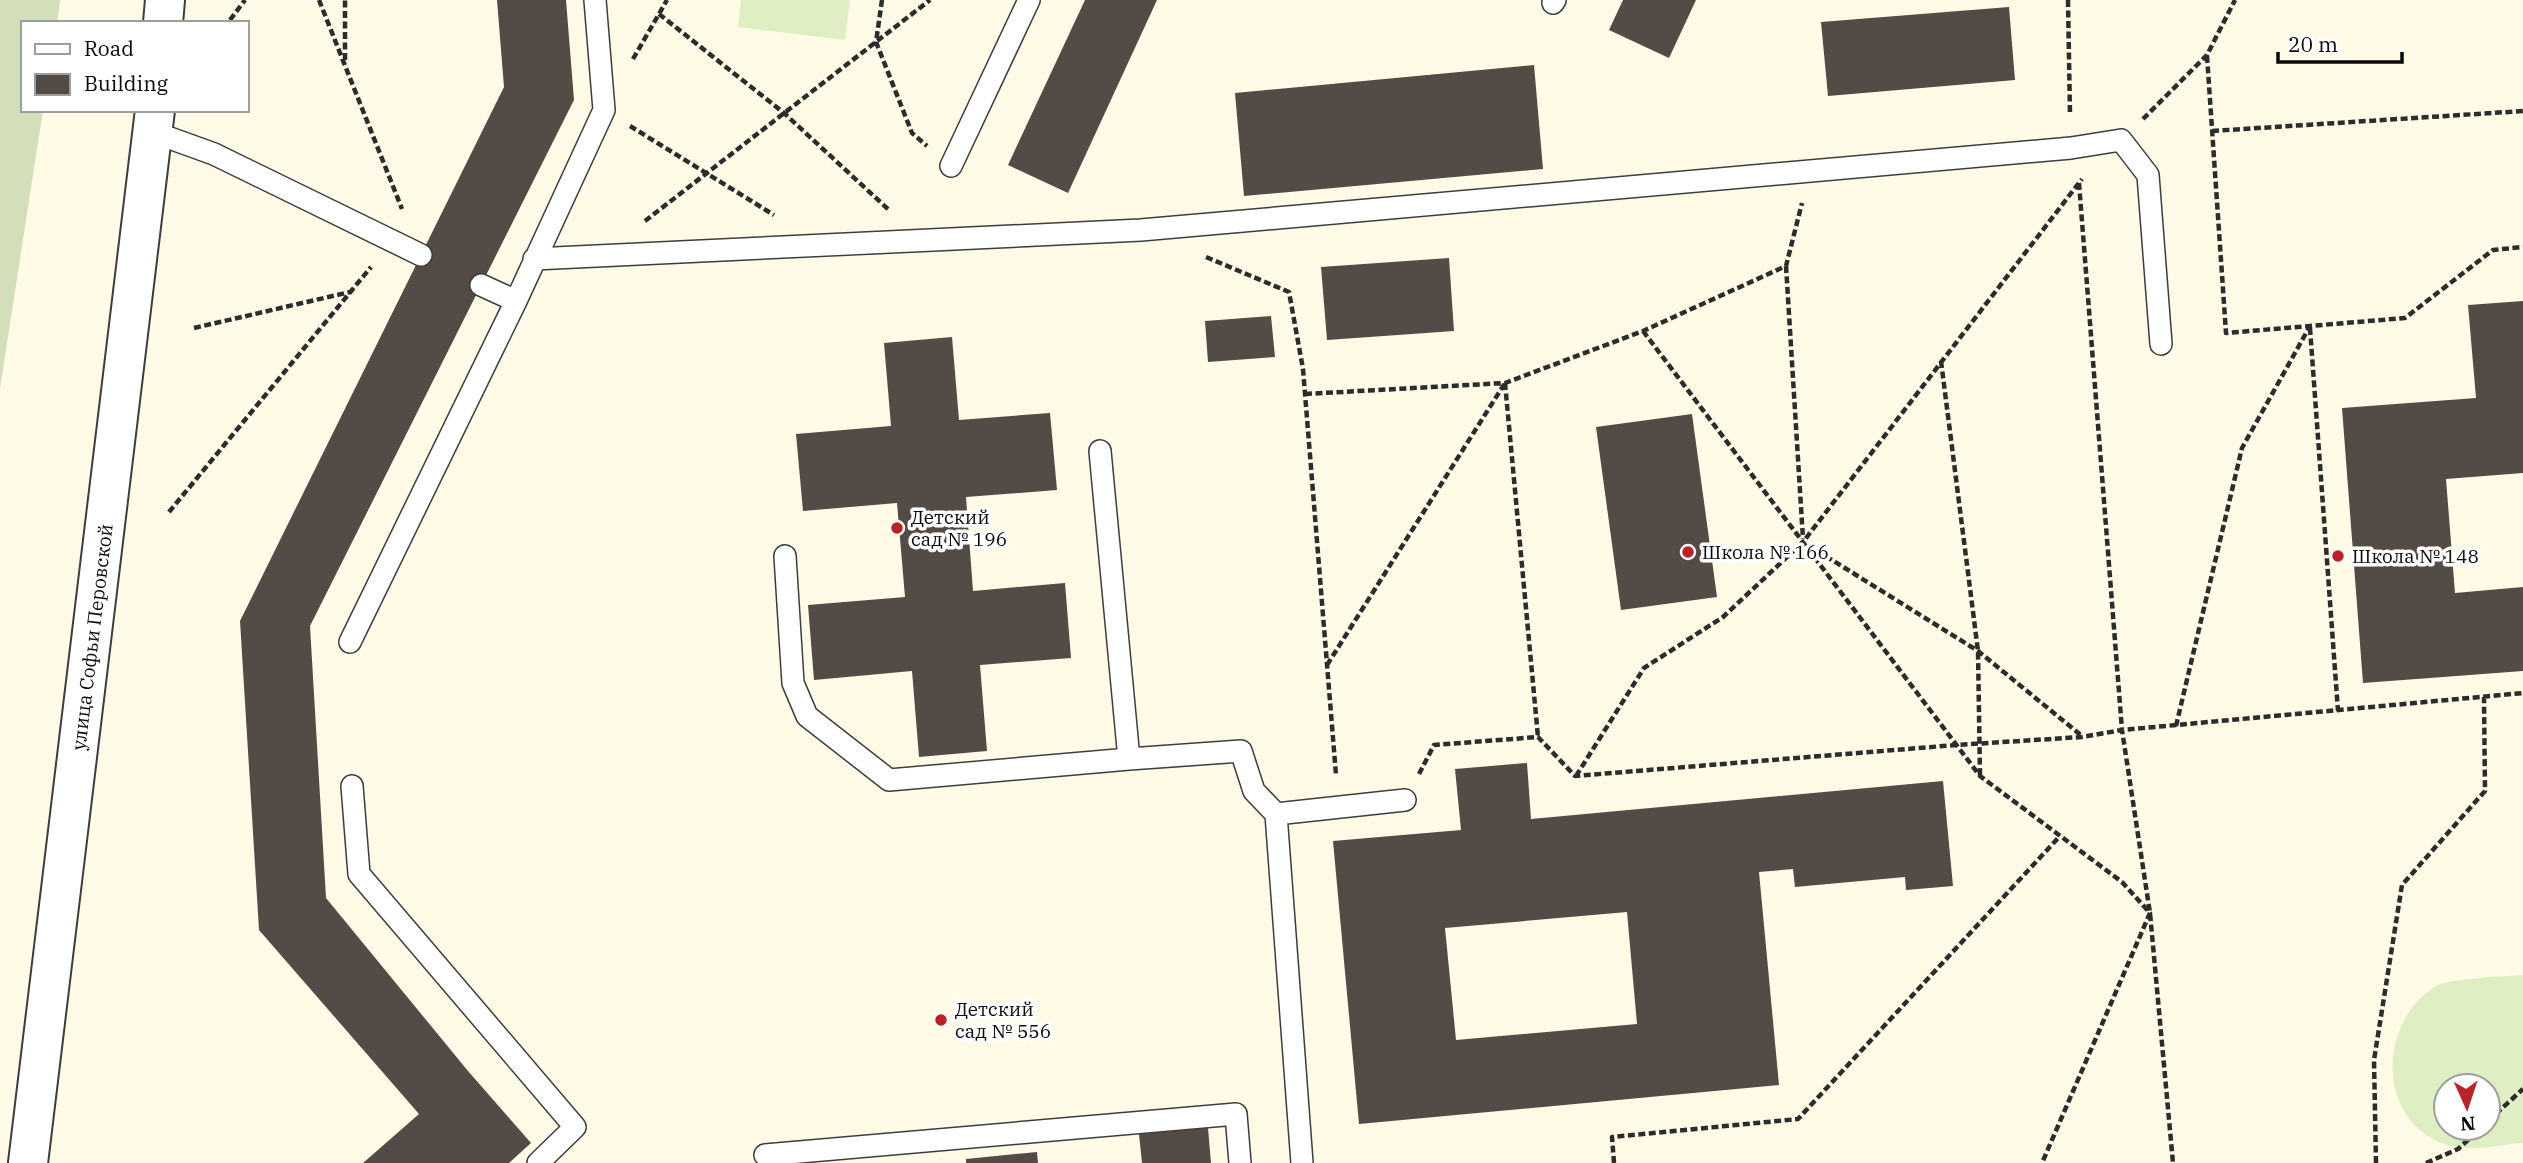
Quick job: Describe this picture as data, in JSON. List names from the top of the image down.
{
  "streets": {
    "street": ["улица Софьи Перовской"]
  },
  "places": [
    "Детский сад № 196",
    "Школа № 166",
    "Школа № 148",
    "Детский сад № 556"
  ],
  "legend": ["Road", "Building"],
  "scale_bar": "20 m",
  "north": "bottom"
}
